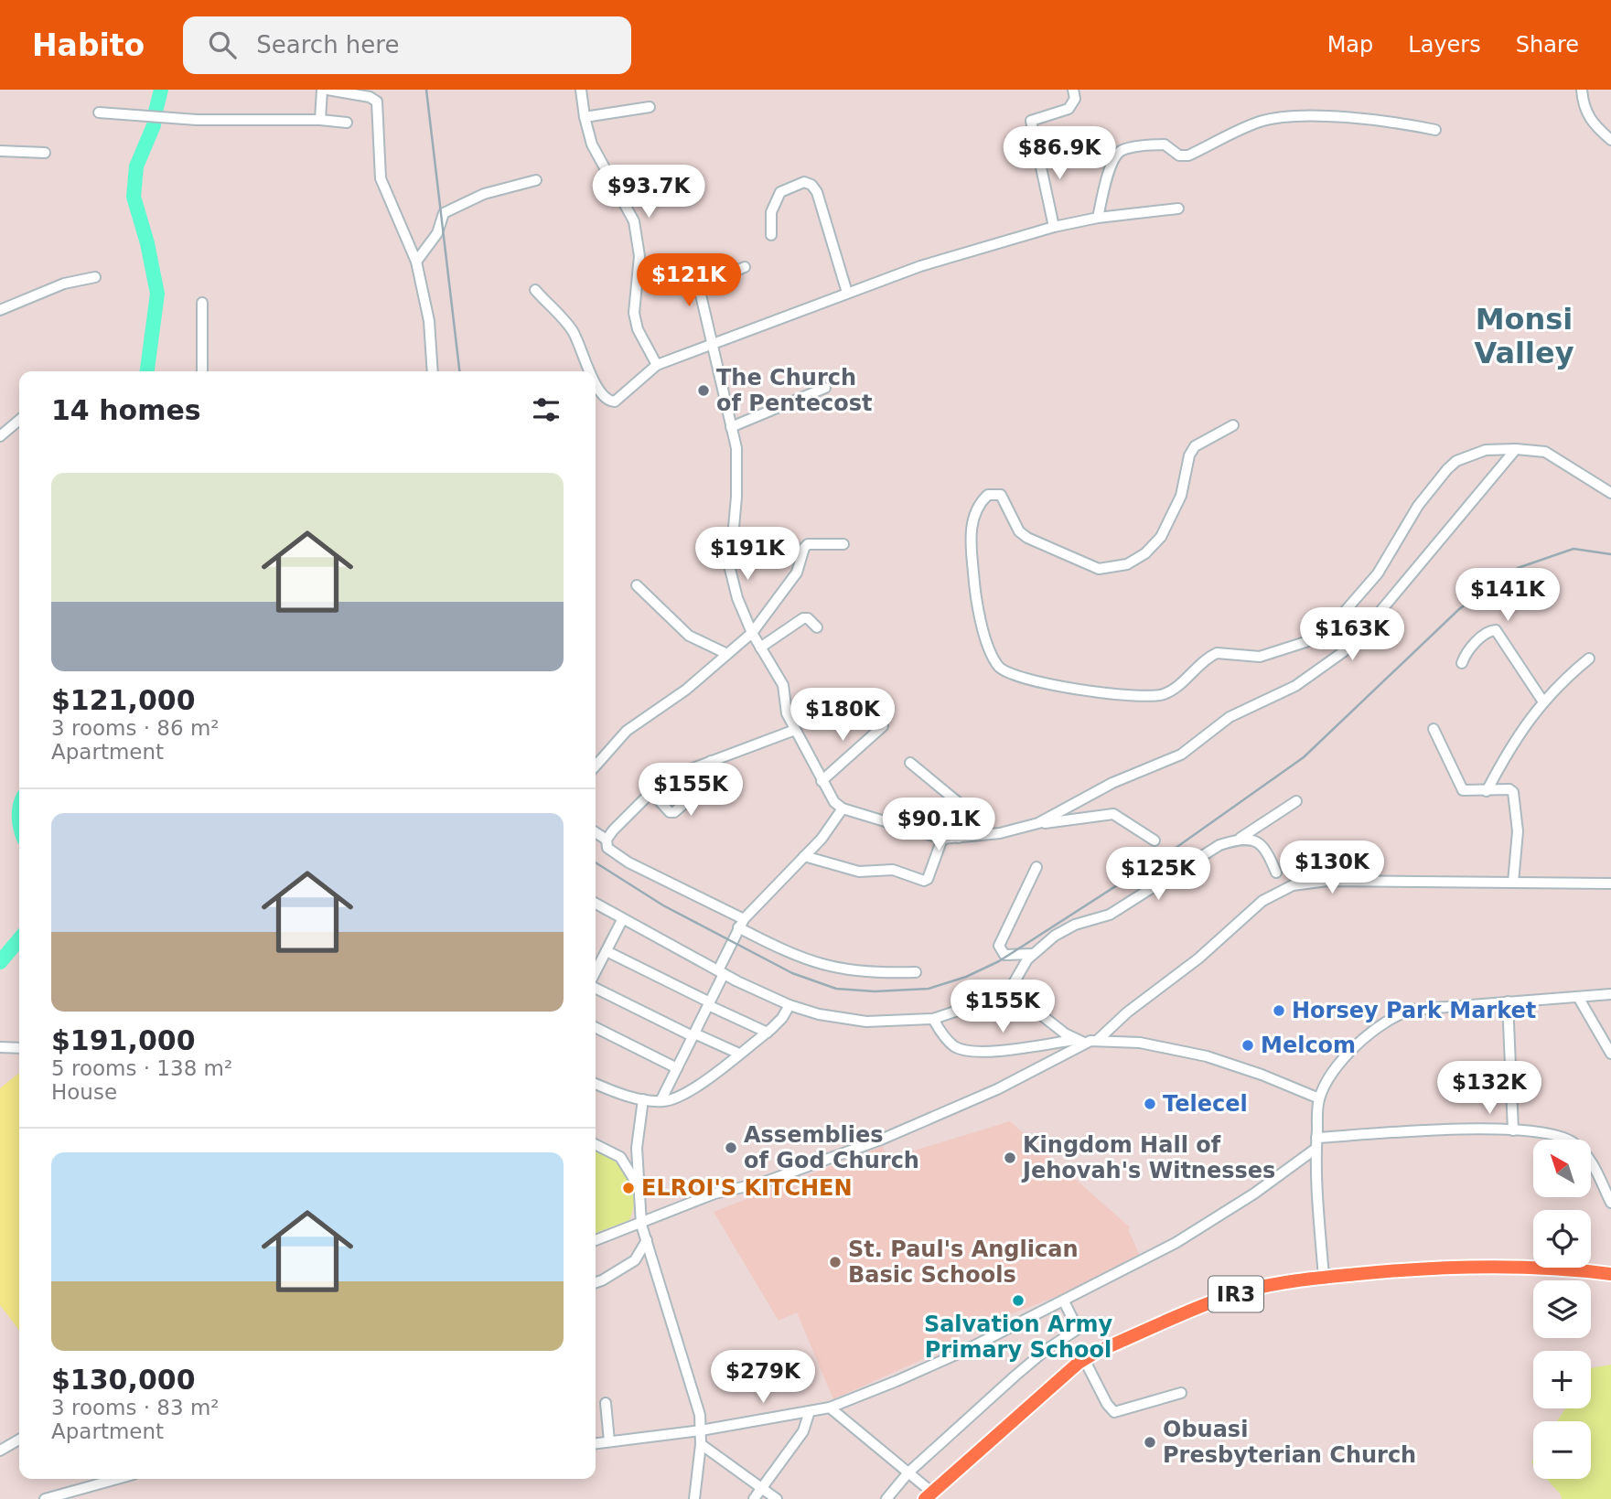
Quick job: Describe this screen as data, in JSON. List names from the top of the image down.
{
  "streets": {
    "main road": ["IR3"]
  },
  "districts": ["Monsi Valley"],
  "places": [
    "The Church of Pentecost",
    "Horsey Park Market",
    "Melcom",
    "Telecel",
    "Assemblies of God Church",
    "Kingdom Hall of Jehovah's Witnesses",
    "ELROI'S KITCHEN",
    "St. Paul's Anglican Basic Schools",
    "Salvation Army Primary School",
    "Obuasi Presbyterian Church"
  ],
  "north": "top left",
  "page": {
    "header": "Habito",
    "search": "Search here",
    "nav": ["Map", "Layers", "Share"],
    "price": [
      "$86.9K",
      "$93.7K",
      "$121K",
      "$191K",
      "$141K",
      "$163K",
      "$180K",
      "$155K",
      "$90.1K",
      "$130K",
      "$125K",
      "$155K",
      "$132K",
      "$279K"
    ],
    "heading": "14 homes",
    "list": [
      {
        "name": "$121,000",
        "note": "3 rooms · 86 m² · Apartment"
      },
      {
        "name": "$191,000",
        "note": "5 rooms · 138 m² · House"
      },
      {
        "name": "$130,000",
        "note": "3 rooms · 83 m² · Apartment"
      }
    ],
    "map_buttons": ["+", "−"]
  }
}
